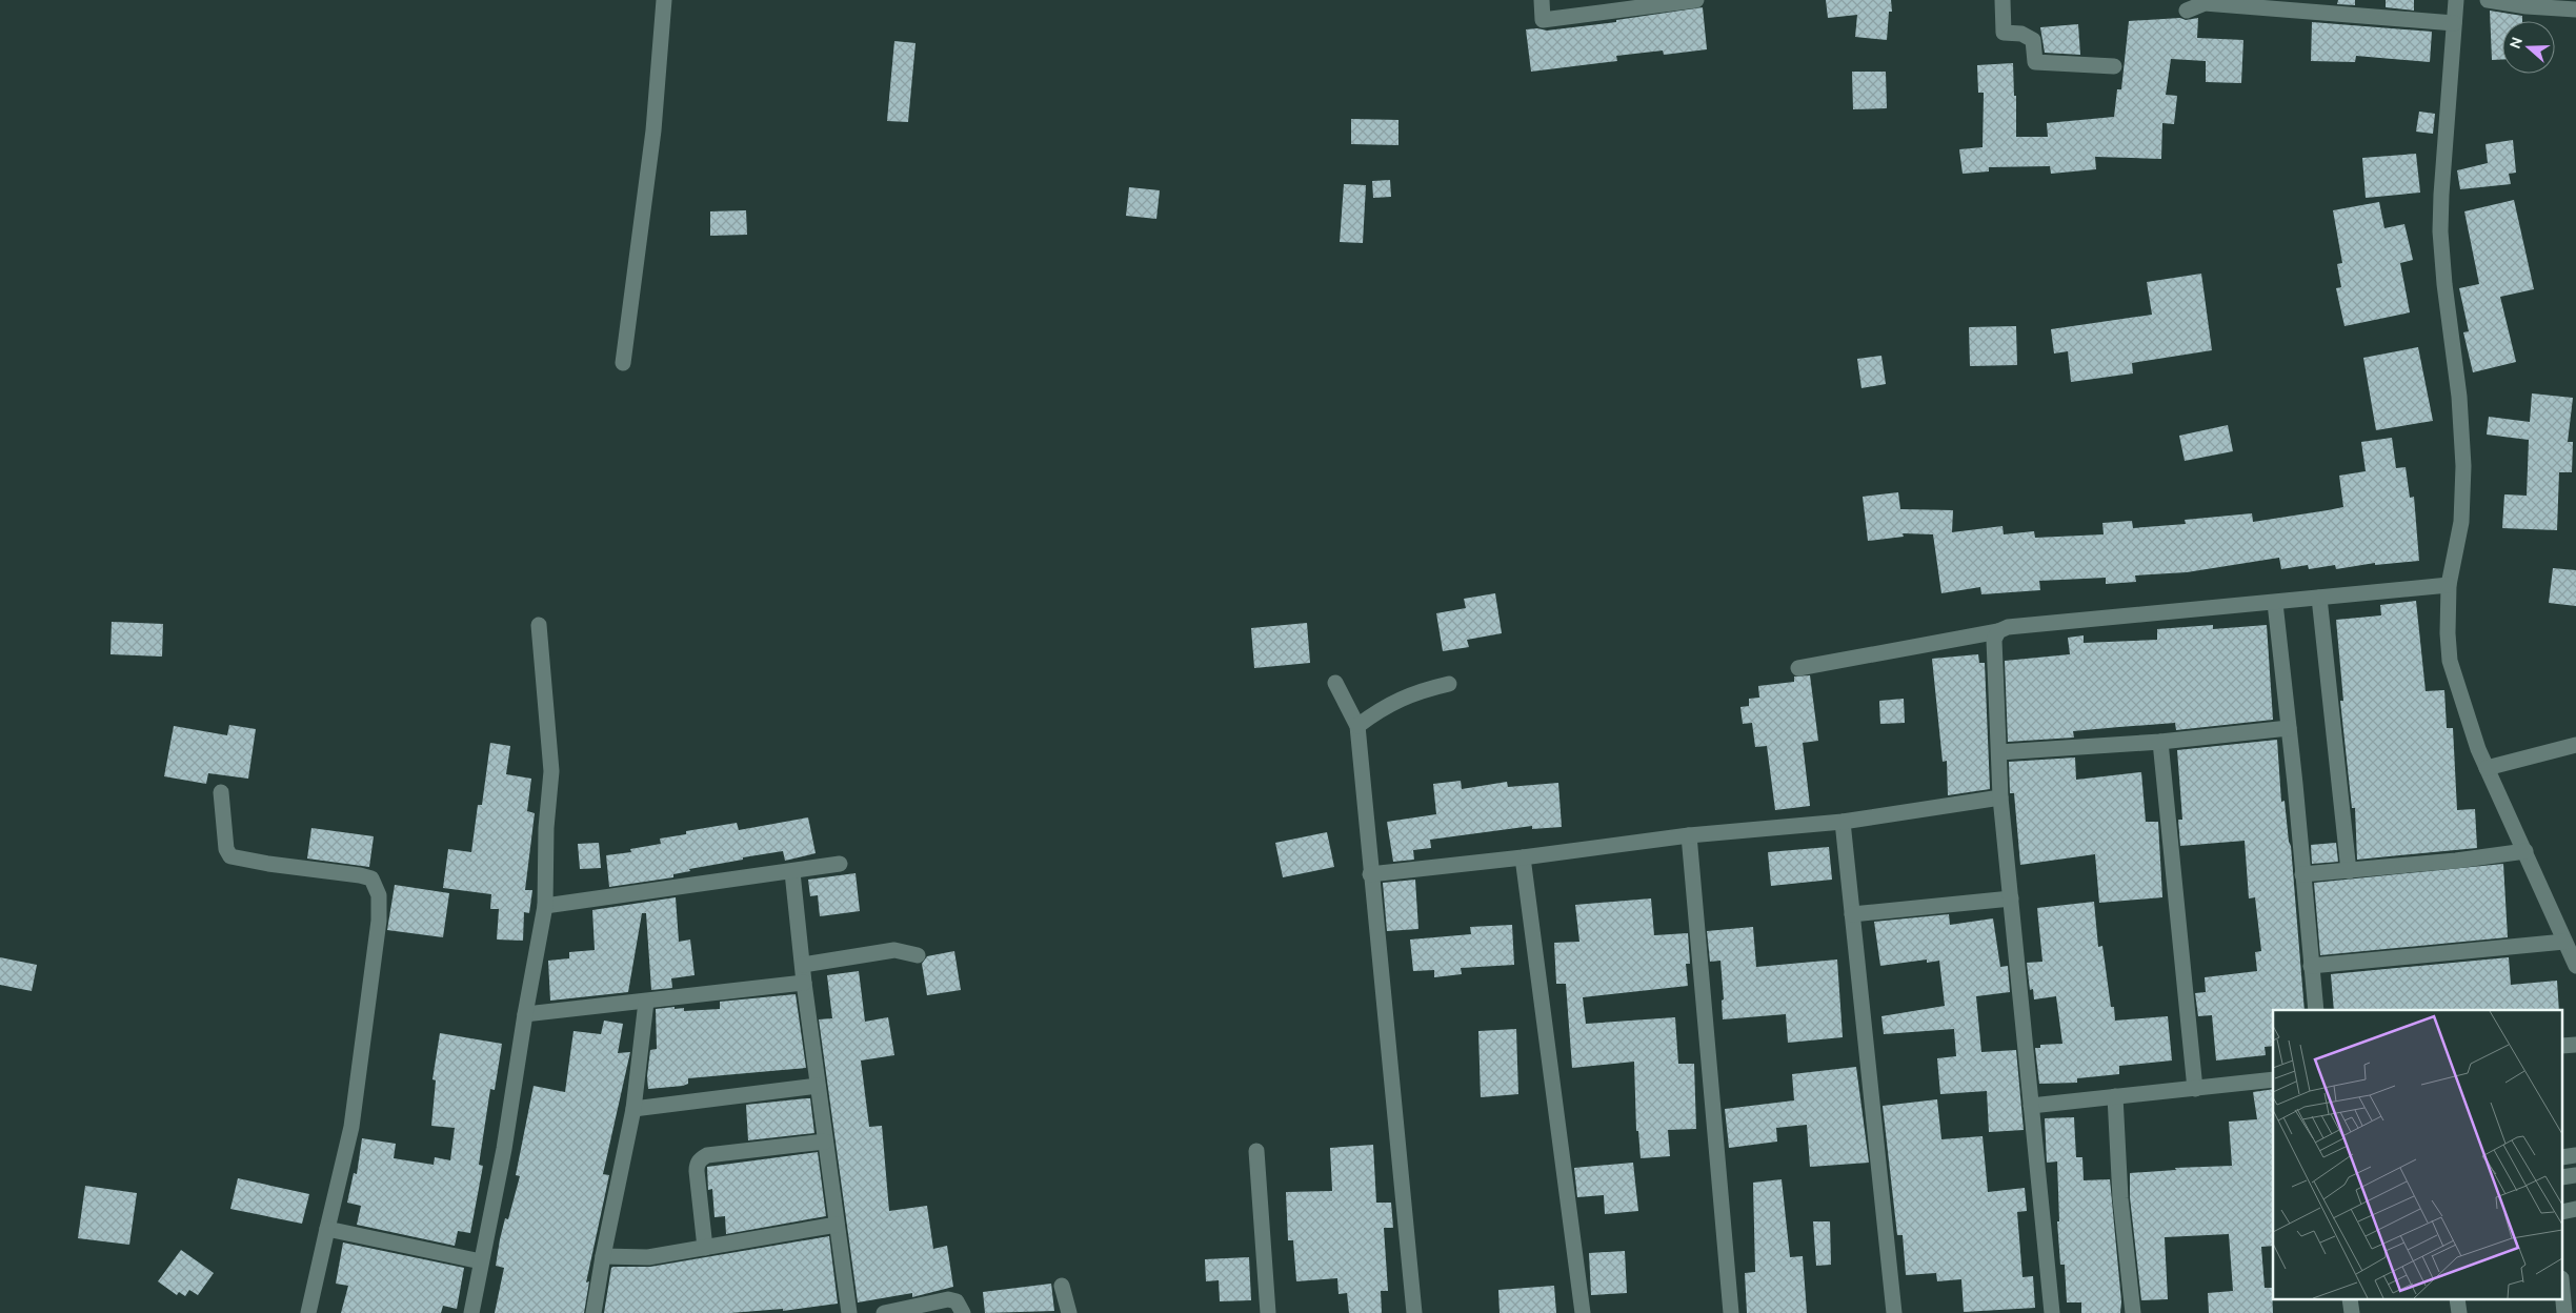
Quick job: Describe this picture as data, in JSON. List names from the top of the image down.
{
  "north": "left"
}
